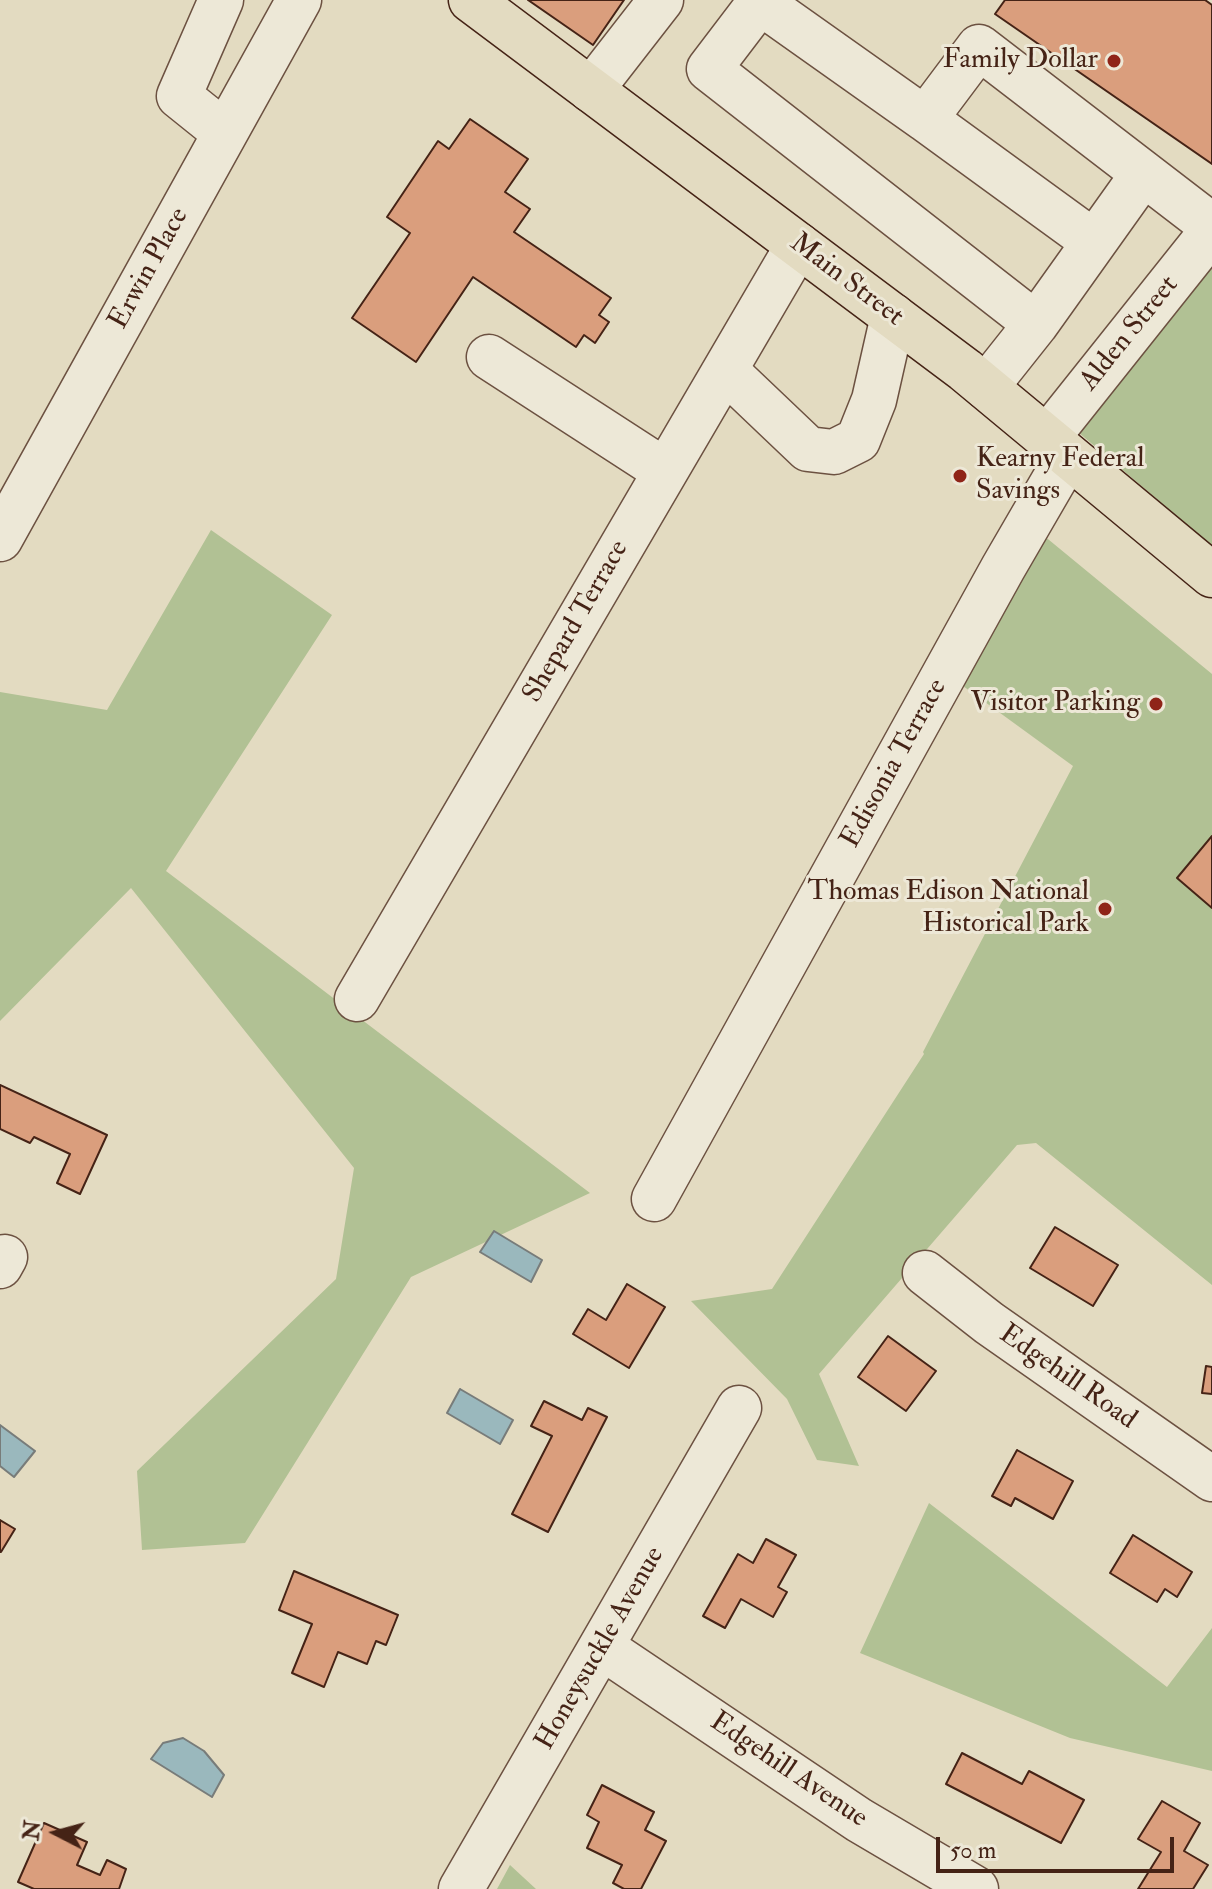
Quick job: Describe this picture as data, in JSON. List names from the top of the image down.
{
  "streets": {
    "main road": ["Main Street"],
    "street": [
      "Erwin Place",
      "Alden Street",
      "Shepard Terrace",
      "Edisonia Terrace",
      "Edgehill Road",
      "Honeysuckle Avenue",
      "Edgehill Avenue"
    ]
  },
  "crossings": [
    ["Main Street", "Alden Street"],
    ["Main Street", "Shepard Terrace"],
    ["Main Street", "Edisonia Terrace"],
    ["Alden Street", "Edisonia Terrace"],
    ["Honeysuckle Avenue", "Edgehill Avenue"]
  ],
  "places": [
    "Family Dollar",
    "Kearny Federal Savings",
    "Visitor Parking",
    "Thomas Edison National Historical Park"
  ],
  "scale_bar": "50 m",
  "north": "left"
}
